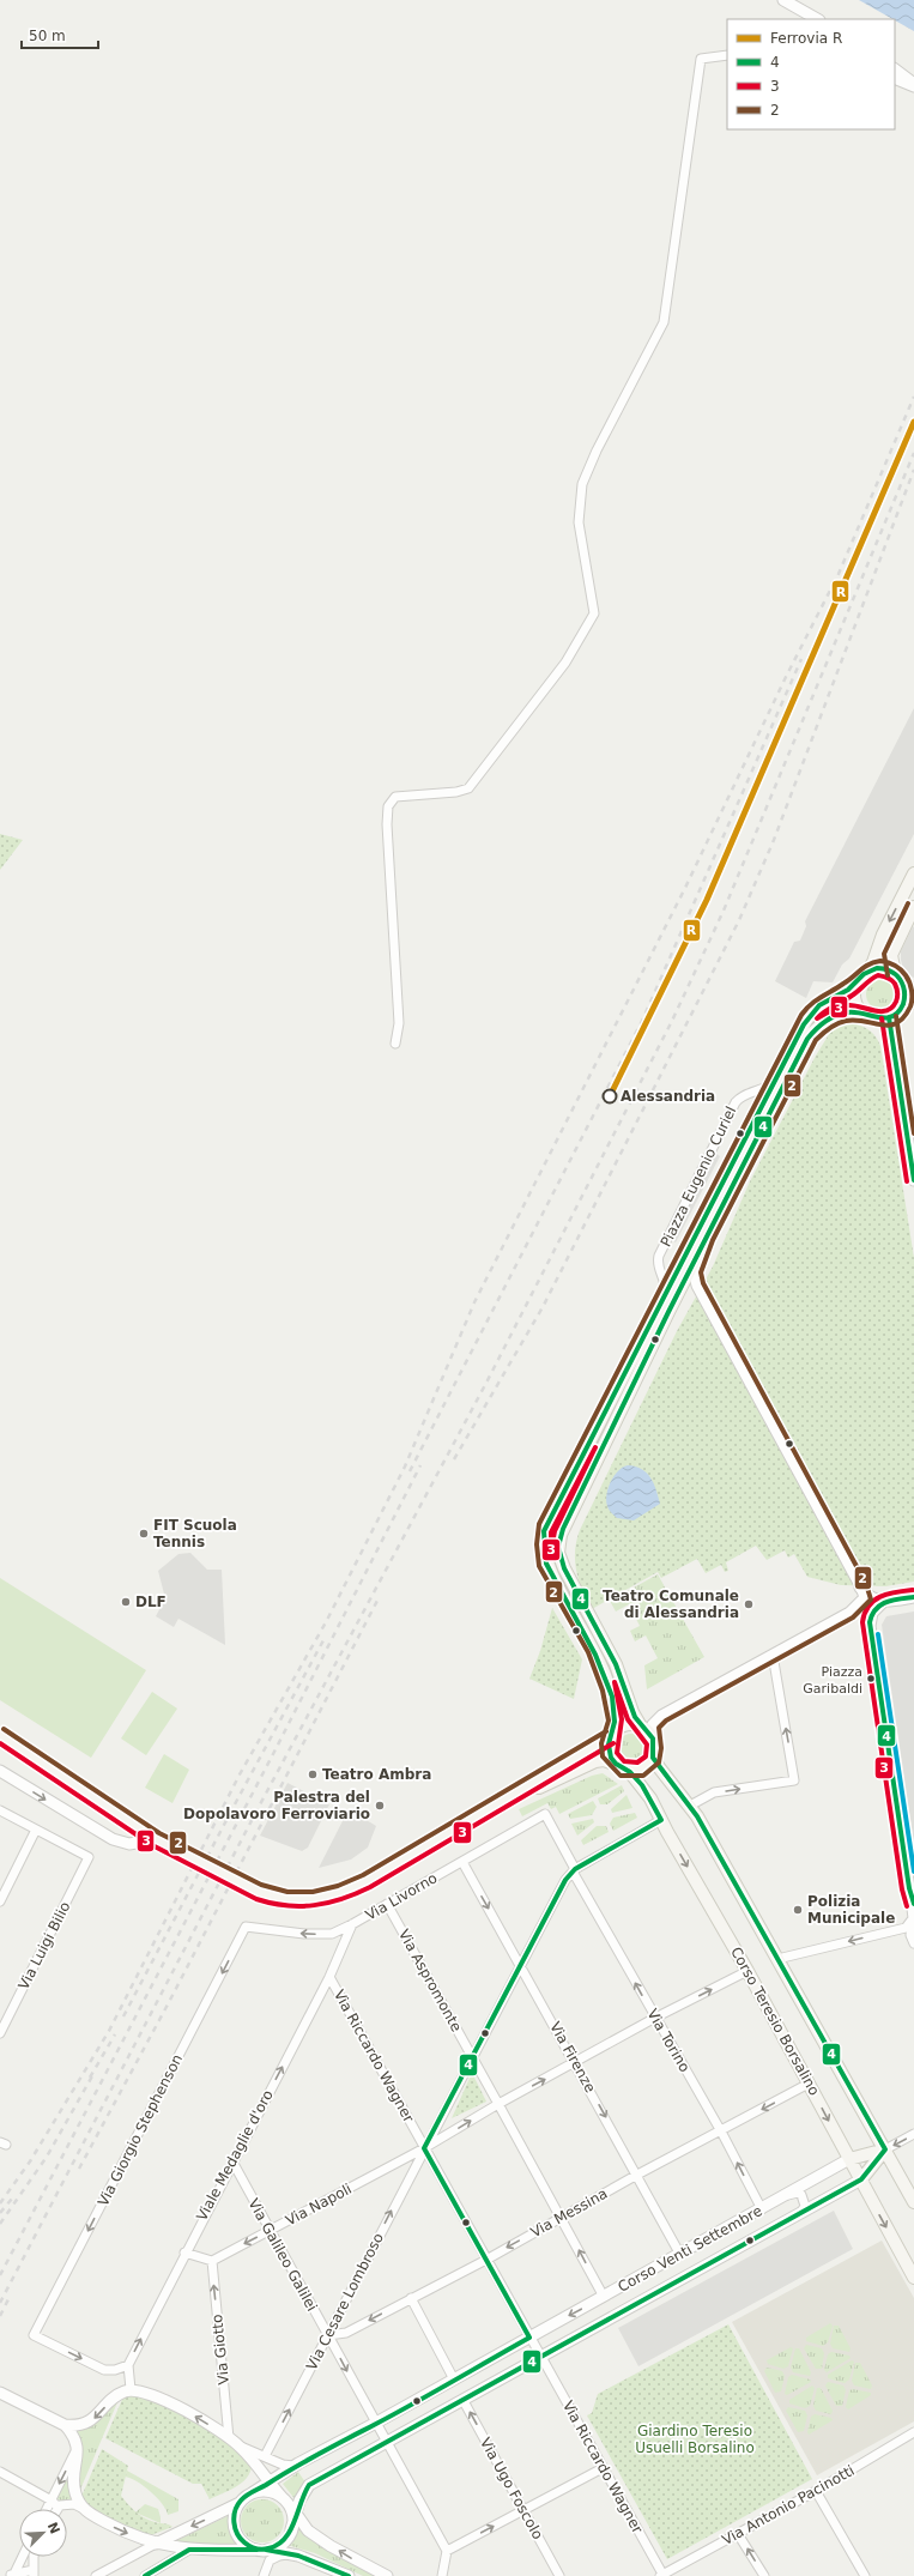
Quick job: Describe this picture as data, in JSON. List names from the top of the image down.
{
  "streets": {
    "main road": ["Corso Teresio Borsalino"],
    "street": [
      "Piazza Eugenio Curiel",
      "Via Livorno",
      "Via Luigi Bilio",
      "Via Aspromonte",
      "Via Torino",
      "Via Riccardo Wagner",
      "Via Firenze",
      "Via Giorgio Stephenson",
      "Viale Medaglie d'oro",
      "Via Napoli",
      "Via Messina",
      "Corso Venti Settembre",
      "Via Galileo Galilei",
      "Via Cesare Lombroso",
      "Via Giotto",
      "Via Ugo Foscolo",
      "Via Antonio Pacinotti"
    ]
  },
  "crossings": [
    ["Via Livorno", "Via Aspromonte"],
    ["Via Livorno", "Via Torino"],
    ["Via Livorno", "Via Firenze"],
    ["Via Livorno", "Via Giorgio Stephenson"],
    ["Via Livorno", "Viale Medaglie d'oro"],
    ["Via Aspromonte", "Via Napoli"],
    ["Via Aspromonte", "Via Cesare Lombroso"],
    ["Corso Teresio Borsalino", "Via Messina"],
    ["Corso Teresio Borsalino", "Corso Venti Settembre"],
    ["Via Torino", "Via Messina"],
    ["Via Torino", "Corso Venti Settembre"],
    ["Via Riccardo Wagner", "Viale Medaglie d'oro"],
    ["Via Riccardo Wagner", "Via Napoli"],
    ["Via Riccardo Wagner", "Via Messina"],
    ["Via Riccardo Wagner", "Corso Venti Settembre"],
    ["Via Riccardo Wagner", "Via Cesare Lombroso"],
    ["Via Riccardo Wagner", "Via Antonio Pacinotti"],
    ["Via Firenze", "Via Messina"],
    ["Via Firenze", "Corso Venti Settembre"],
    ["Via Giorgio Stephenson", "Viale Medaglie d'oro"],
    ["Viale Medaglie d'oro", "Via Galileo Galilei"],
    ["Via Napoli", "Via Galileo Galilei"],
    ["Via Napoli", "Via Cesare Lombroso"],
    ["Via Napoli", "Via Giotto"],
    ["Via Messina", "Via Galileo Galilei"],
    ["Via Messina", "Via Cesare Lombroso"],
    ["Corso Venti Settembre", "Via Galileo Galilei"],
    ["Corso Venti Settembre", "Via Ugo Foscolo"],
    ["Via Galileo Galilei", "Via Cesare Lombroso"]
  ],
  "one_way": [
    "Via Torino",
    "Via Firenze",
    "Via Giorgio Stephenson",
    "Viale Medaglie d'oro",
    "Via Messina",
    "Via Cesare Lombroso",
    "Via Giotto",
    "Via Ugo Foscolo"
  ],
  "parks": ["Giardino Teresio Usuelli Borsalino"],
  "places": [
    "Alessandria",
    "FIT Scuola Tennis",
    "DLF",
    "Teatro Comunale di Alessandria",
    "Piazza Garibaldi",
    "Teatro Ambra",
    "Palestra del Dopolavoro Ferroviario",
    "Polizia Municipale"
  ],
  "lines": [
    "rail line R",
    "transit line 2",
    "transit line 4",
    "transit line 3"
  ],
  "legend": [
    "Ferrovia R",
    "4",
    "3",
    "2"
  ],
  "scale_bar": "50 m",
  "north": "top right"
}
